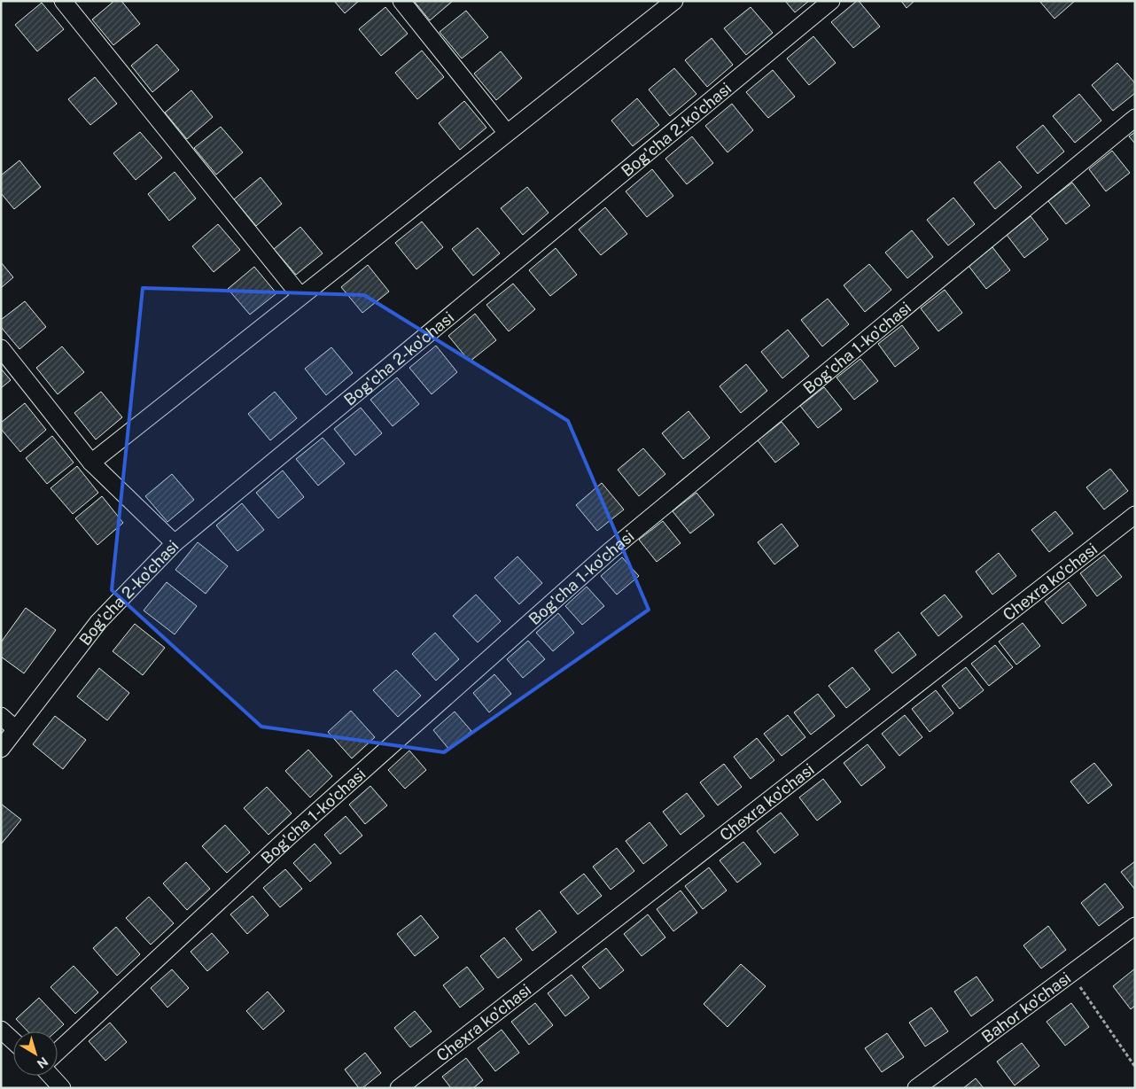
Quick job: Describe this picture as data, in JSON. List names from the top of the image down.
{
  "streets": {
    "street": [
      "Bog'cha 2-ko'chasi",
      "Bog'cha 1-ko'chasi",
      "Chexra ko'chasi",
      "Bahor ko'chasi"
    ]
  },
  "north": "bottom right"
}
